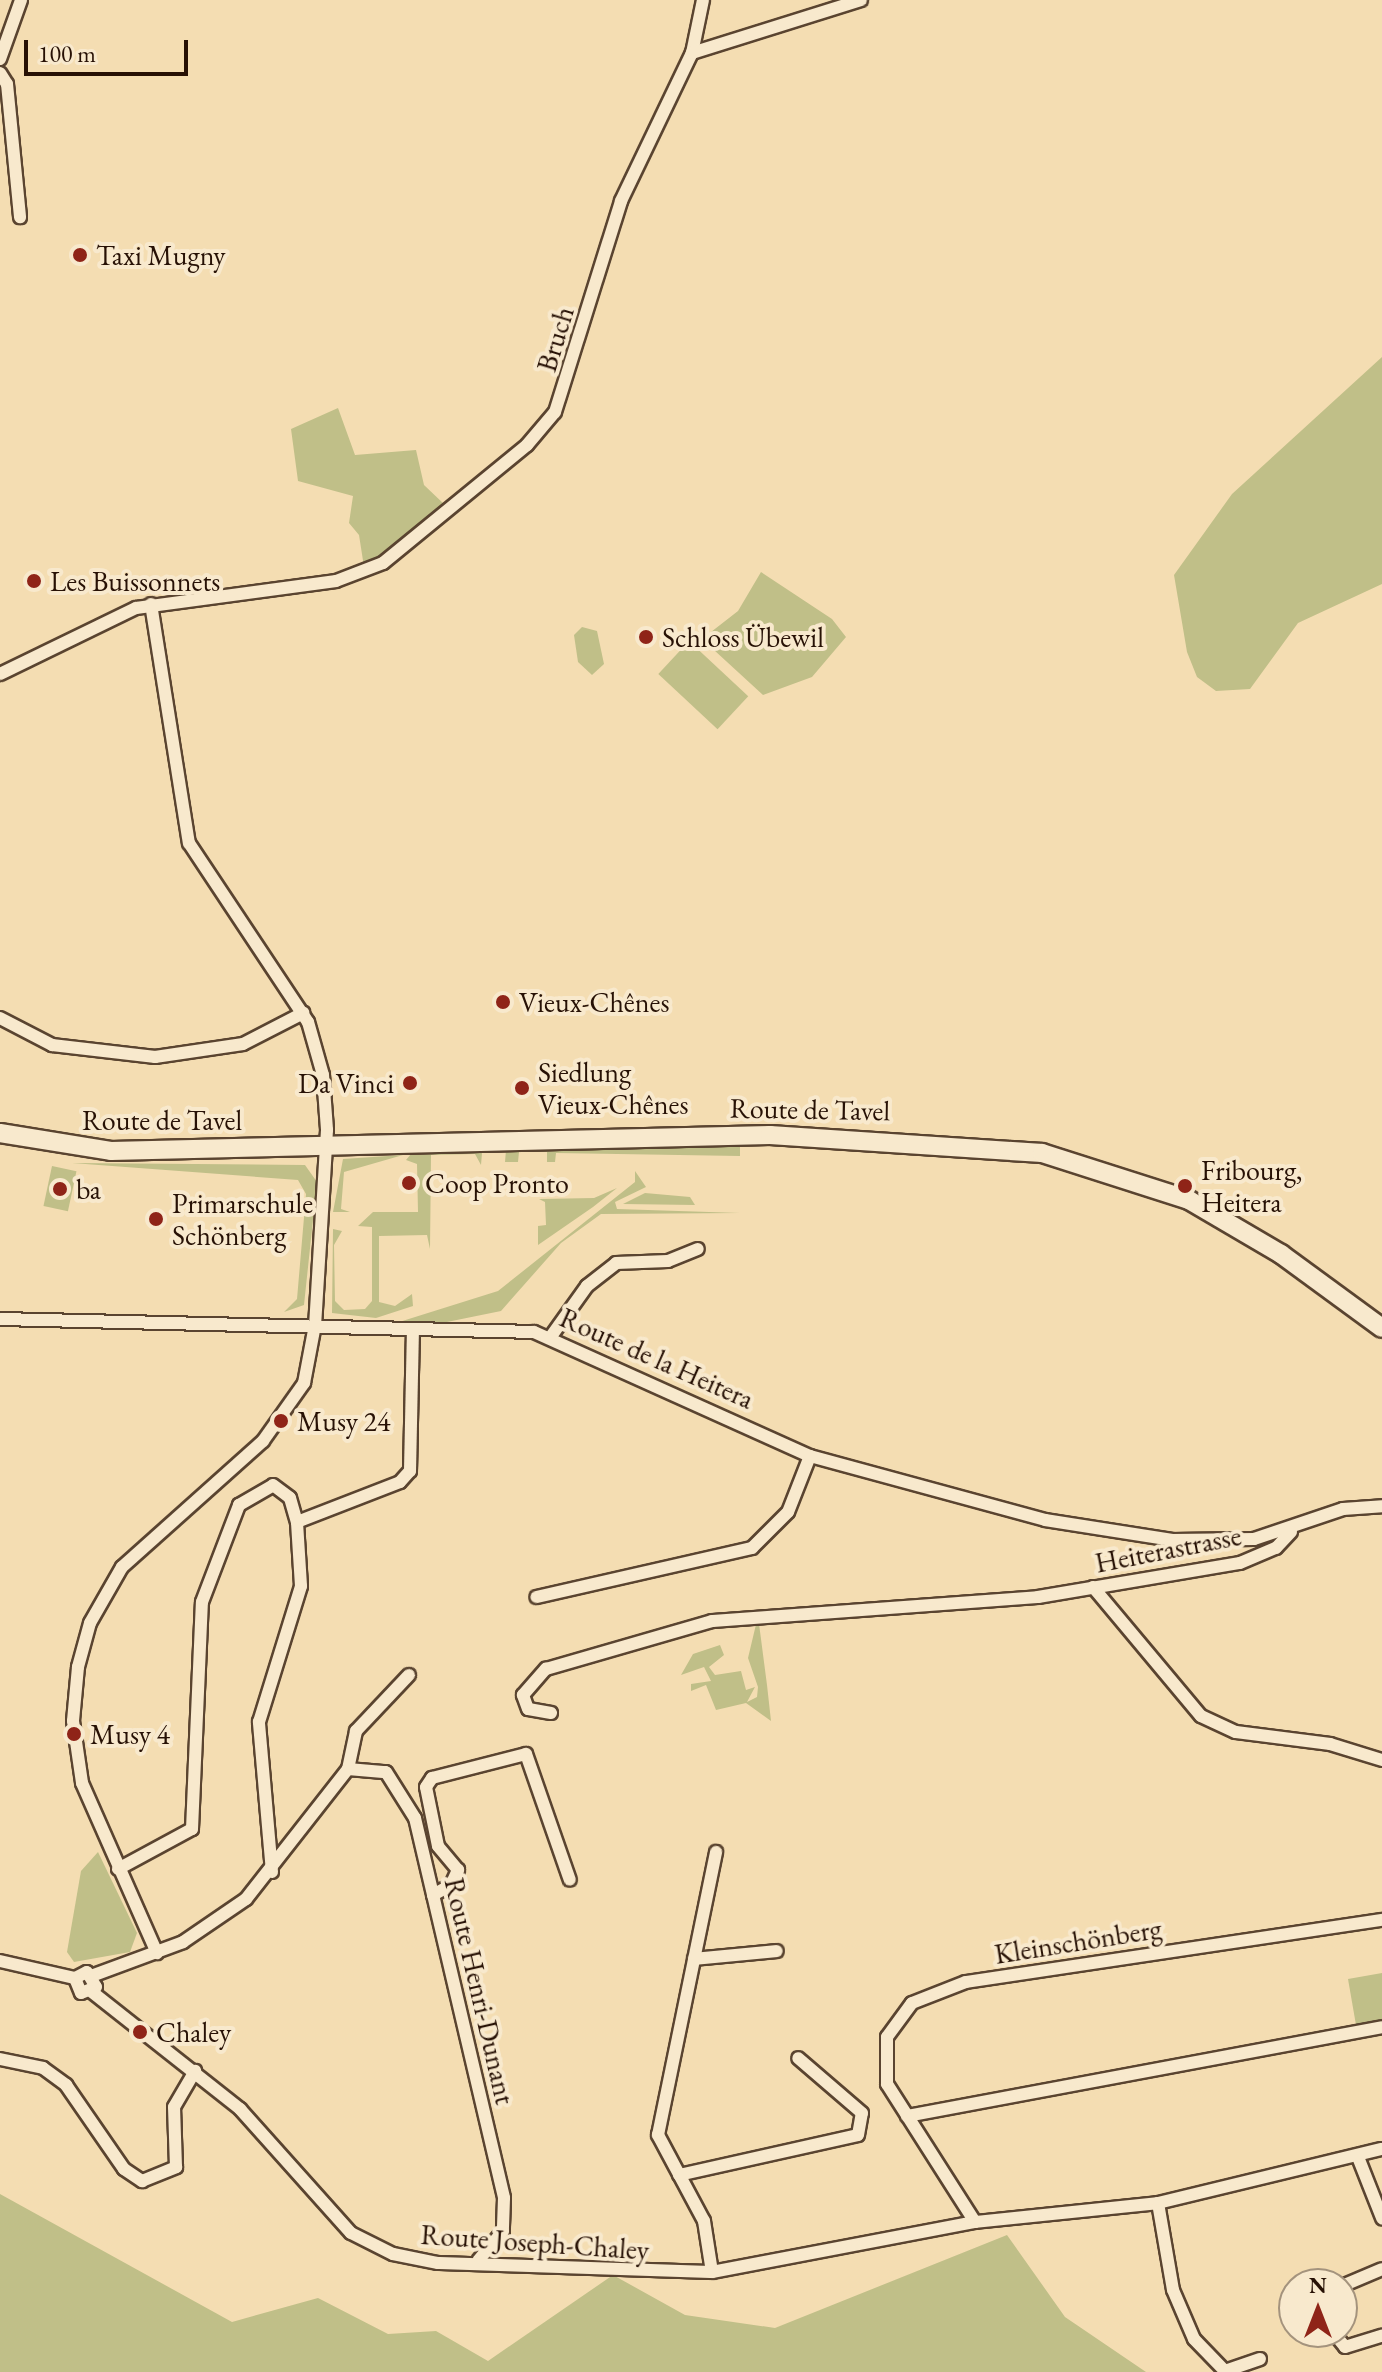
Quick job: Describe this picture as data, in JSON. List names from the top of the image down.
{
  "streets": {
    "main road": ["Route de Tavel"],
    "street": [
      "Bruch",
      "Route de la Heitera",
      "Heiterastrasse",
      "Kleinschönberg",
      "Route Henri-Dunant",
      "Route Joseph-Chaley"
    ]
  },
  "crossings": [
    ["Route de la Heitera", "Heiterastrasse"],
    ["Kleinschönberg", "Route Joseph-Chaley"],
    ["Route Henri-Dunant", "Route Joseph-Chaley"]
  ],
  "places": [
    "Taxi Mugny",
    "Les Buissonnets",
    "Schloss Übewil",
    "Vieux-Chênes",
    "Da Vinci",
    "Siedlung Vieux-Chênes",
    "Coop Pronto",
    "Fribourg, Heitera",
    "ba",
    "Primarschule Schönberg",
    "Musy 24",
    "Musy 4",
    "Chaley"
  ],
  "scale_bar": "100 m",
  "north": "top"
}
